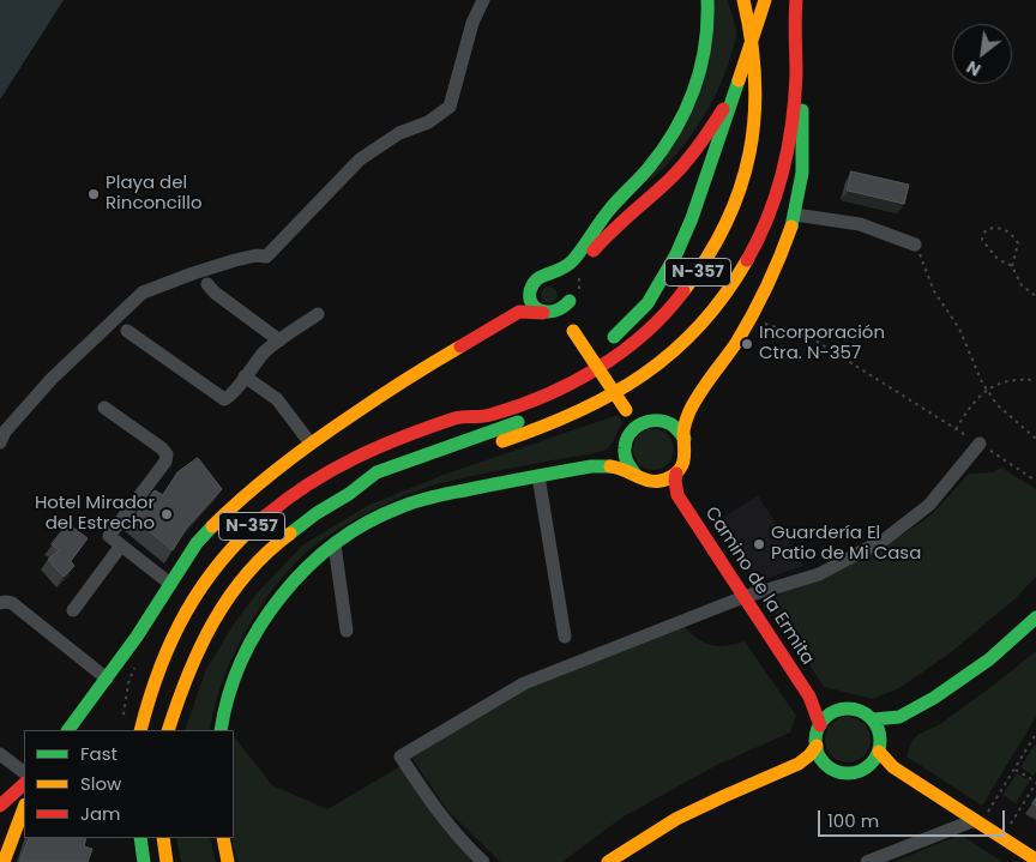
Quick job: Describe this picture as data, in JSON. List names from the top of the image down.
{
  "streets": {
    "main road": ["N-357", "Camino de la Ermita"]
  },
  "places": [
    "Playa del Rinconcillo",
    "Incorporación Ctra. N-357",
    "Hotel Mirador del Estrecho",
    "Guardería El Patio de Mi Casa"
  ],
  "legend": ["Fast", "Slow", "Jam"],
  "scale_bar": "100 m",
  "north": "bottom left"
}
